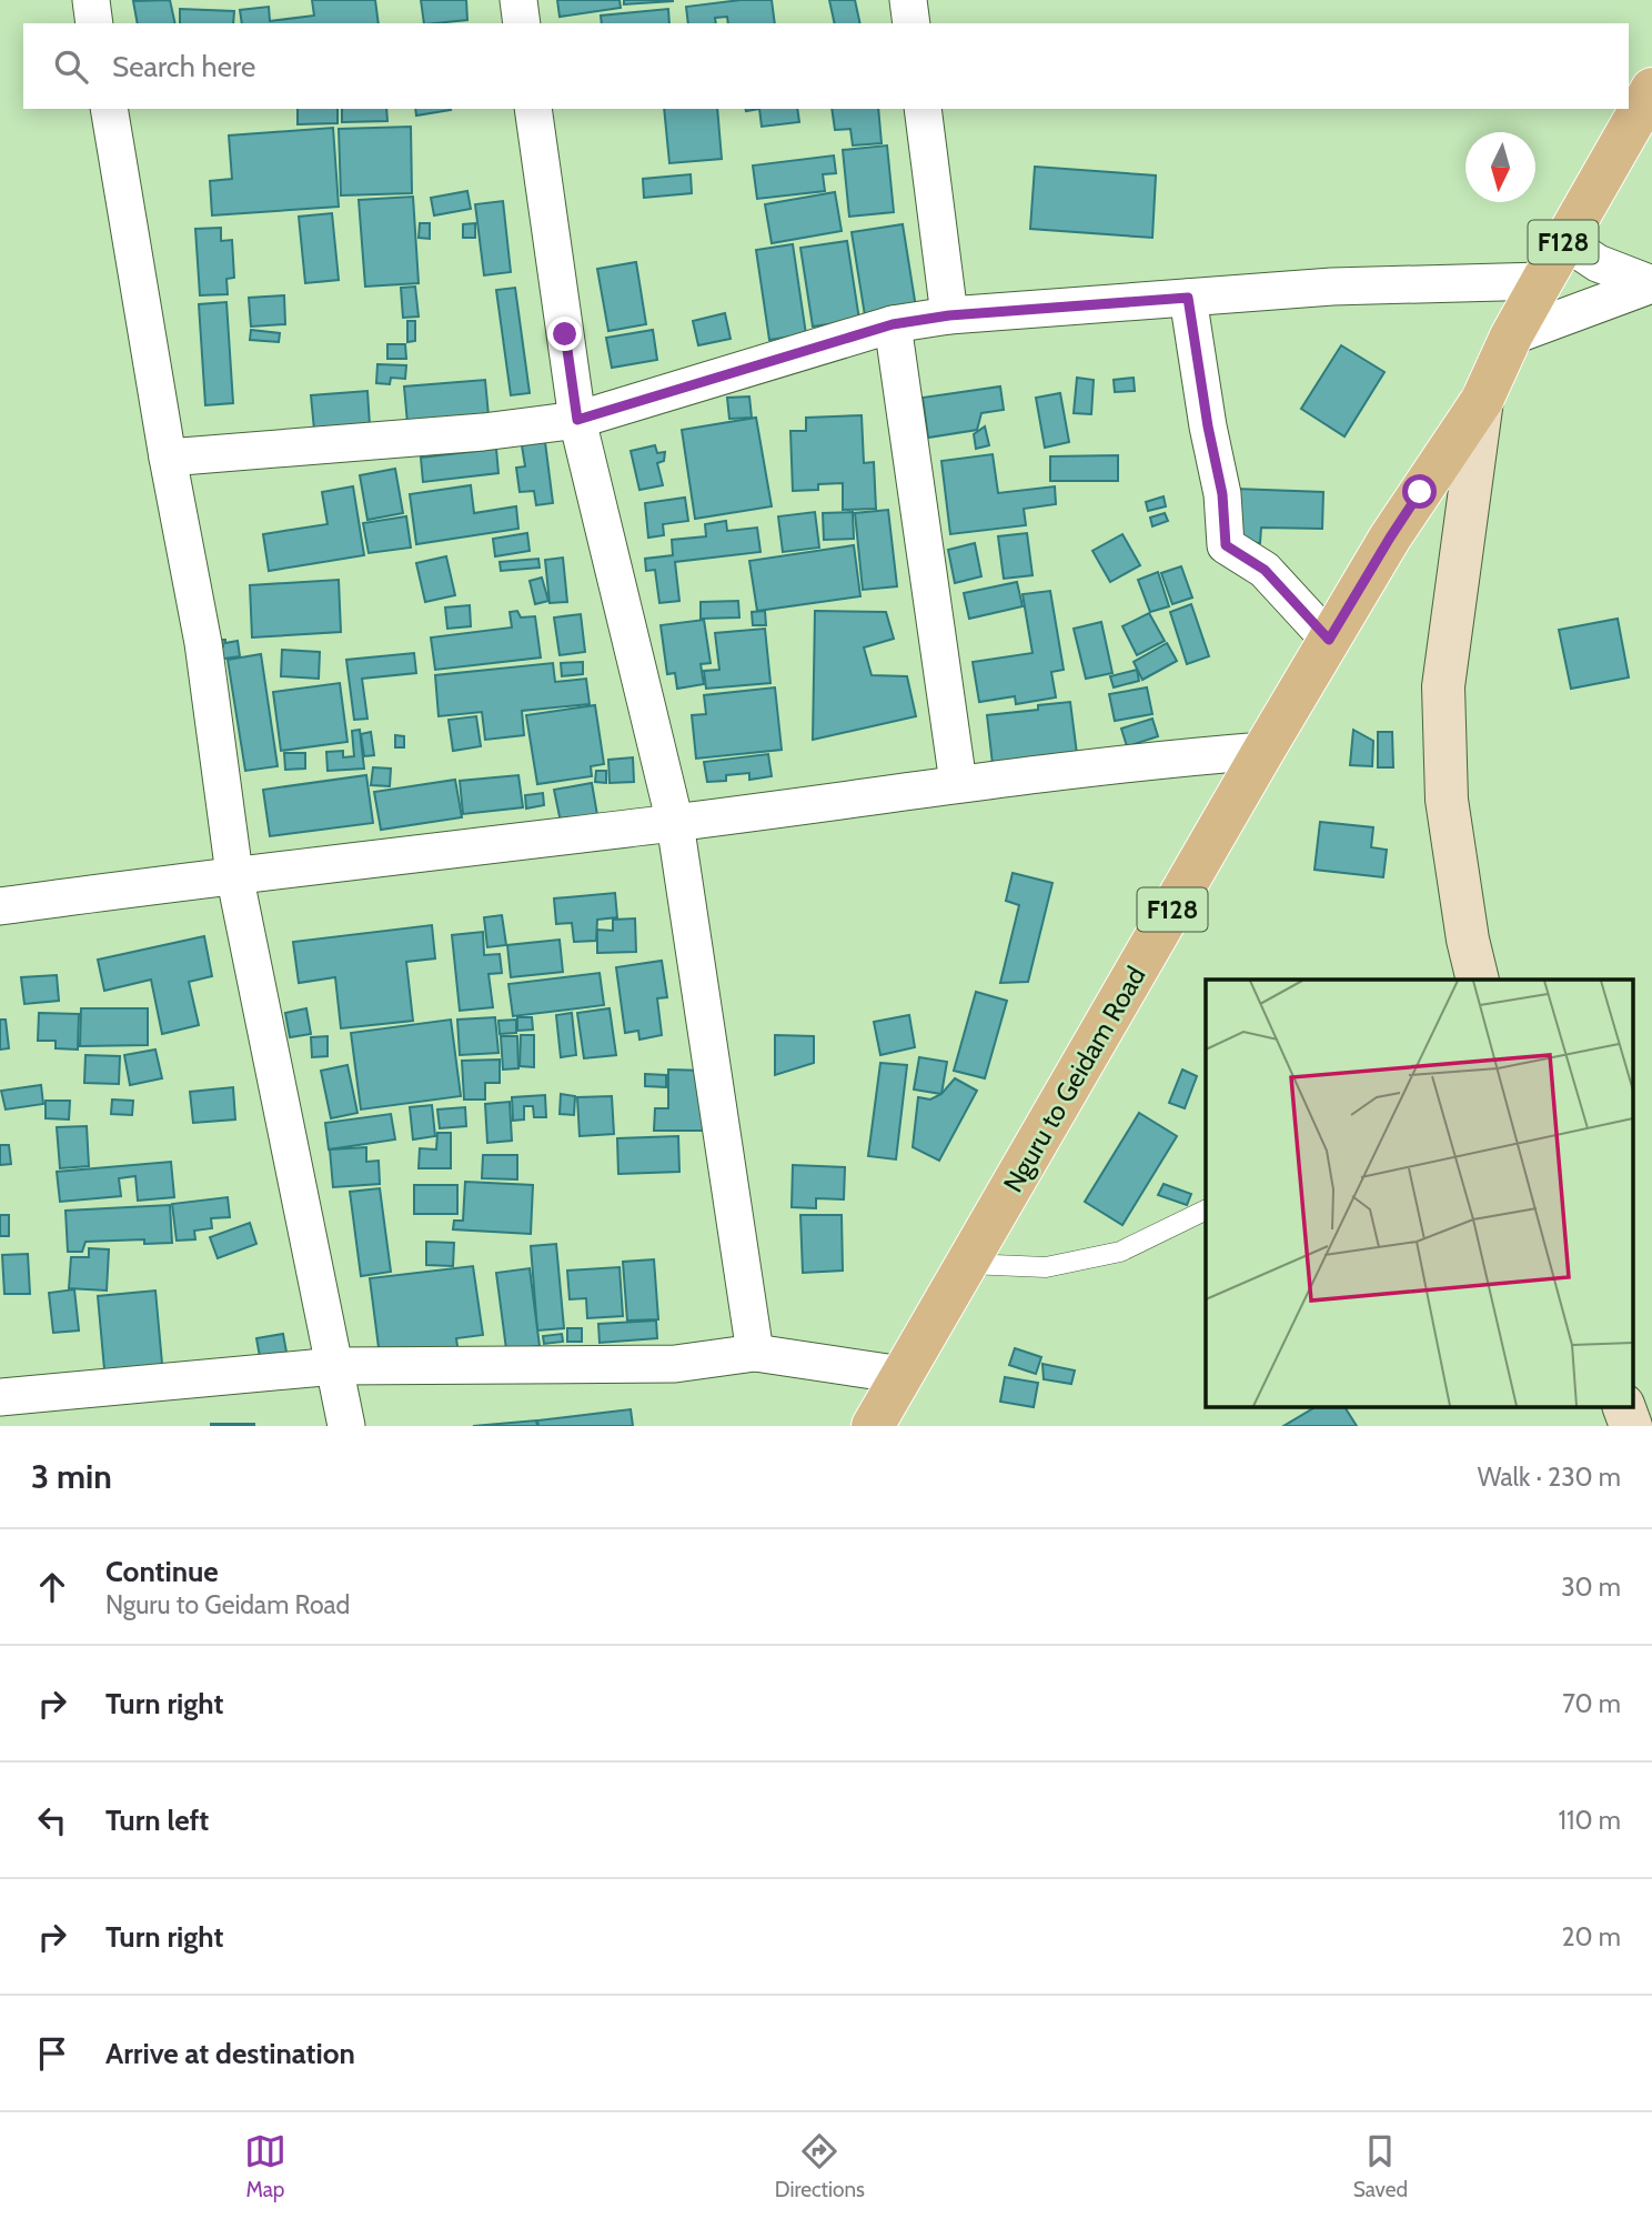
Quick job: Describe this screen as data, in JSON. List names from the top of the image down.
{
  "streets": {
    "main road": ["F128", "Nguru to Geidam Road"]
  },
  "north": "bottom",
  "page": {
    "search": "Search here",
    "heading": ["3 min", "Walk · 230 m"],
    "list": [
      ["Continue", "Nguru to Geidam Road", "30 m"],
      ["Turn right", "70 m"],
      ["Turn left", "110 m"],
      ["Turn right", "20 m"],
      "Arrive at destination"
    ],
    "nav": ["Map", "Directions", "Saved"]
  }
}
